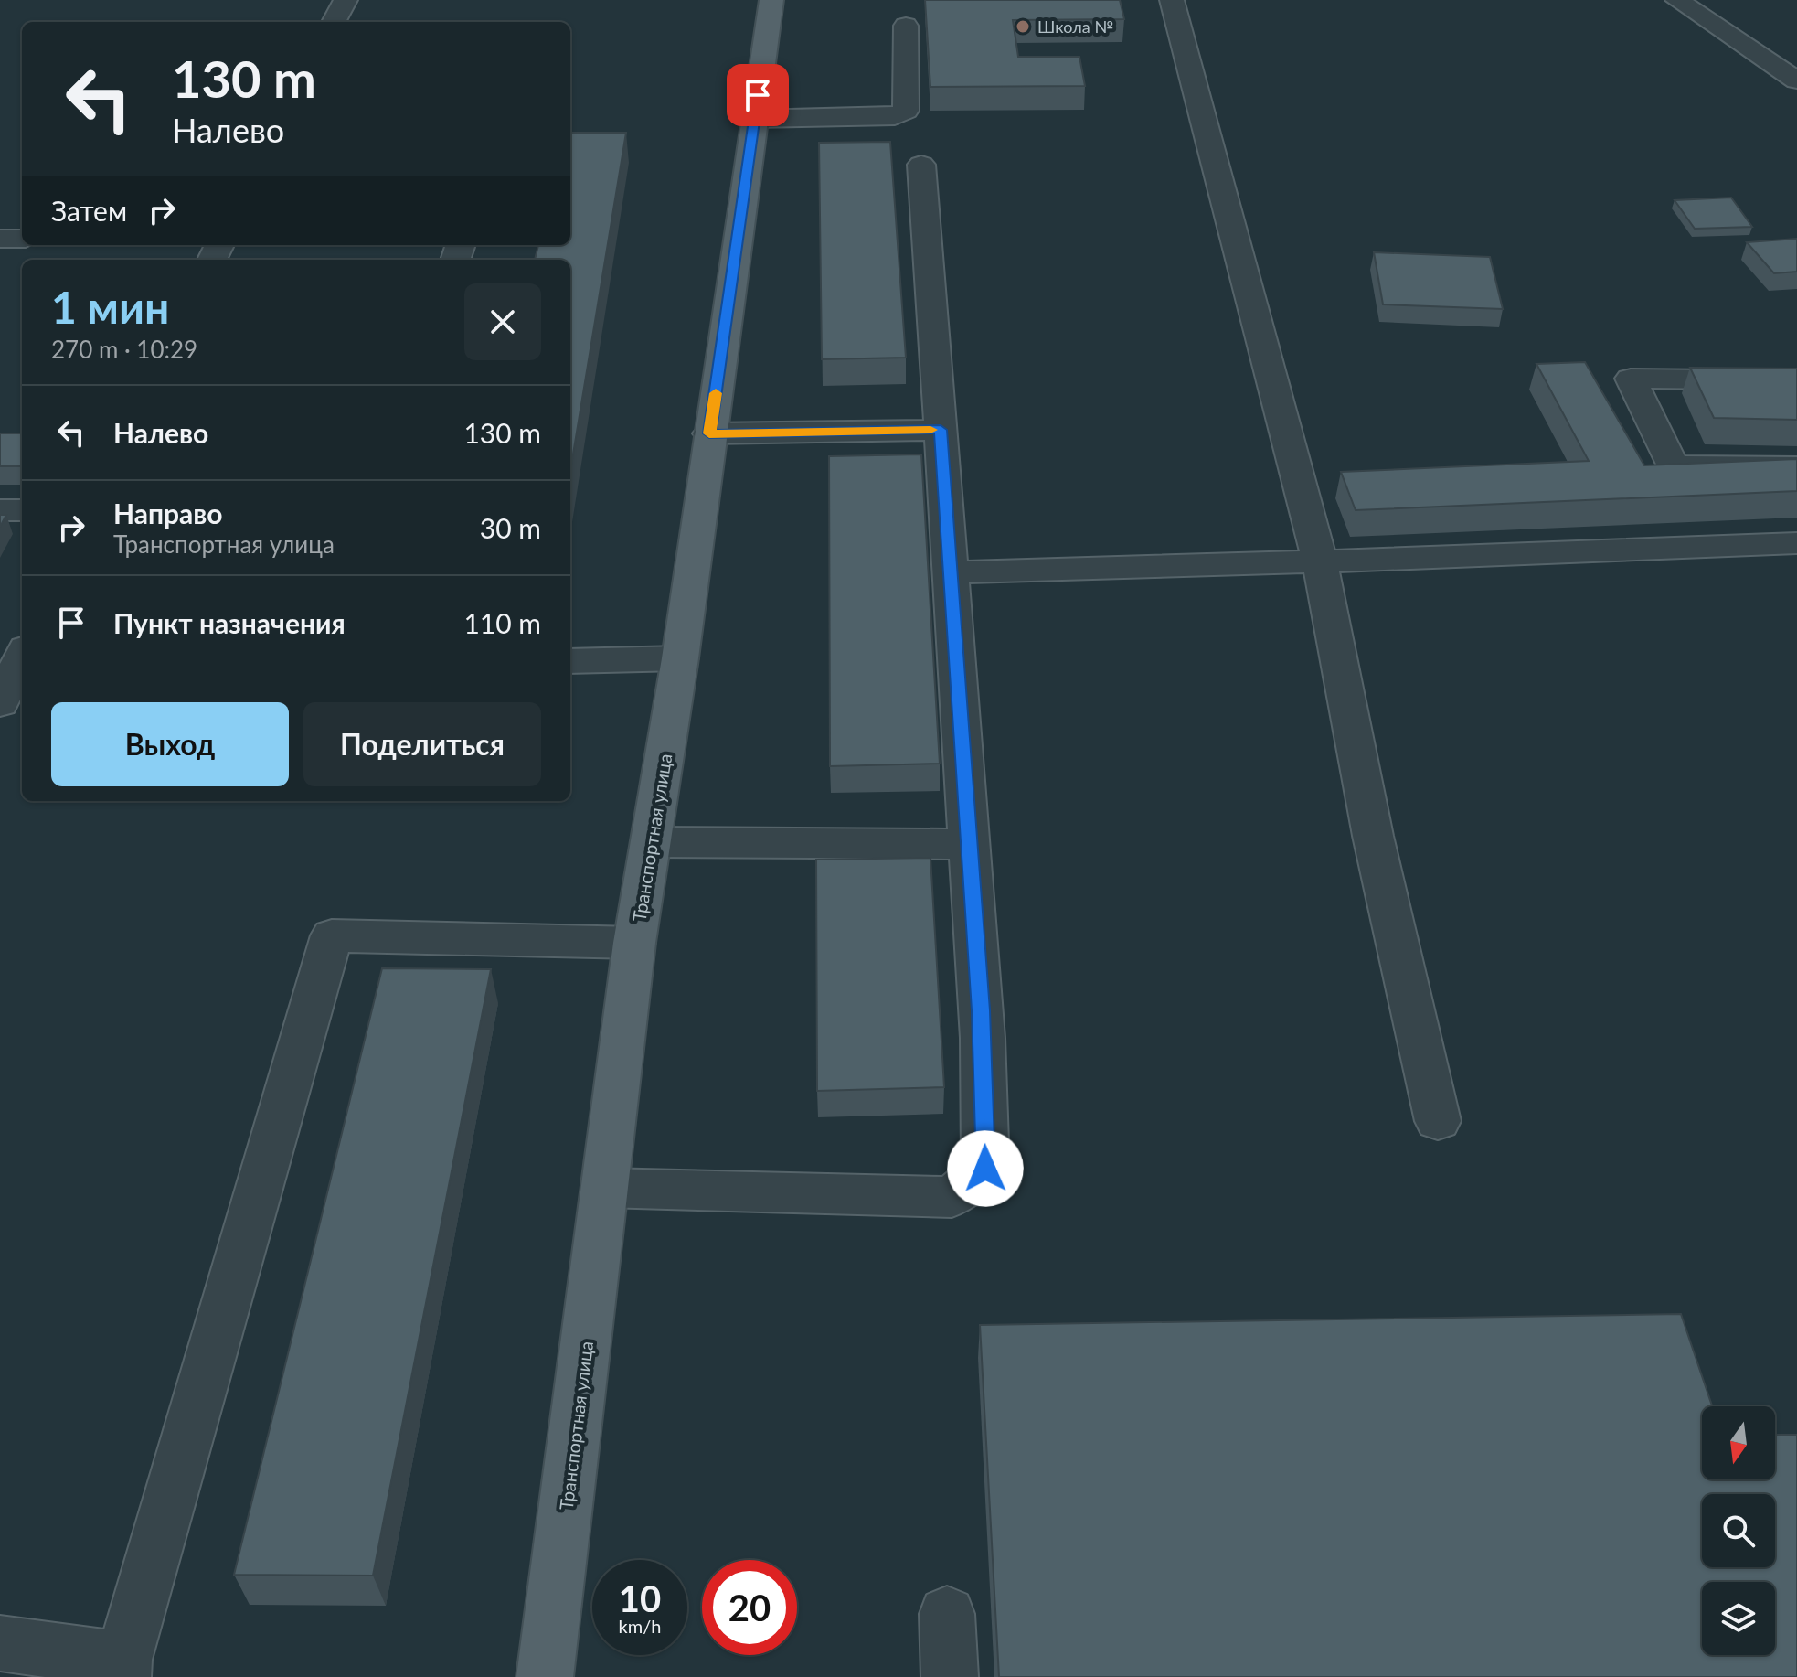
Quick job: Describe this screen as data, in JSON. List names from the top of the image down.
{
  "streets": {
    "main road": ["Транспортная улица"]
  },
  "places": ["Школа №"],
  "north": "bottom",
  "page": {
    "turn": ["130 m", "Налево"],
    "then": "Затем",
    "heading": ["1 мин", "270 m · 10:29"],
    "list": [
      {
        "name": "Налево",
        "value": "130 m"
      },
      {
        "name": "Направо",
        "note": "Транспортная улица",
        "value": "30 m"
      },
      {
        "name": "Пункт назначения",
        "value": "110 m"
      }
    ],
    "buttons": ["Выход", "Поделиться"],
    "speed": "10 km/h",
    "limit": "20"
  }
}
